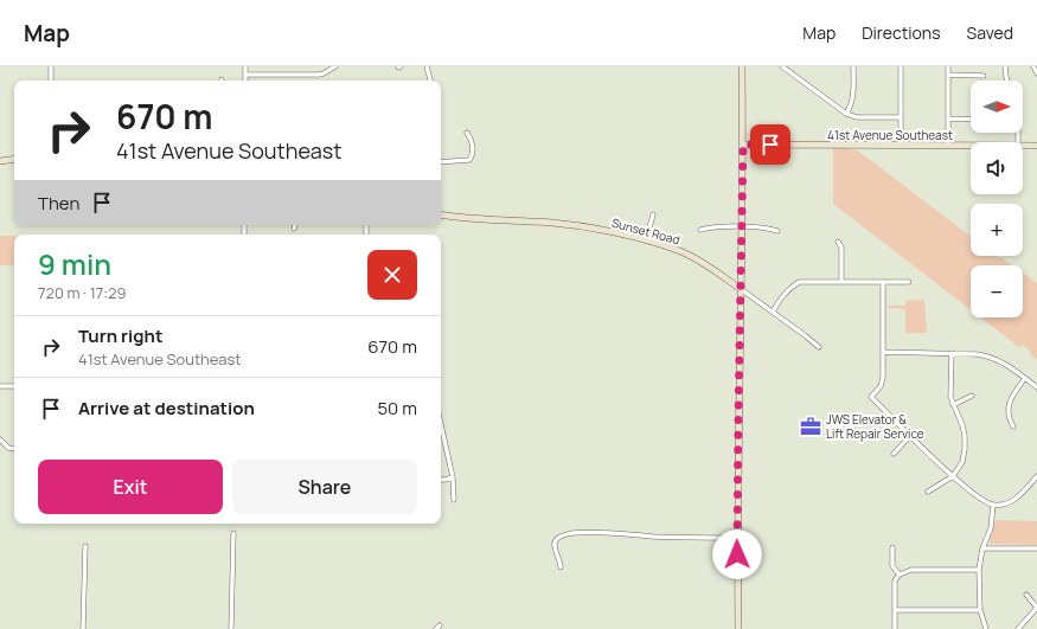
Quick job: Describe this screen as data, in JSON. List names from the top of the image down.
{
  "streets": {
    "street": ["41st Avenue Southeast", "Sunset Road"]
  },
  "places": {
    "office": ["JWS Elevator & Lift Repair Service"]
  },
  "north": "right",
  "page": {
    "header": "Map",
    "nav": ["Map", "Directions", "Saved"],
    "map_buttons": ["+", "−"],
    "turn": ["670 m", "41st Avenue Southeast"],
    "then": "Then",
    "heading": ["9 min", "720 m · 17:29"],
    "list": [
      {
        "name": "Turn right",
        "note": "41st Avenue Southeast",
        "value": "670 m"
      },
      {
        "name": "Arrive at destination",
        "value": "50 m"
      }
    ],
    "buttons": ["Exit", "Share"]
  }
}
